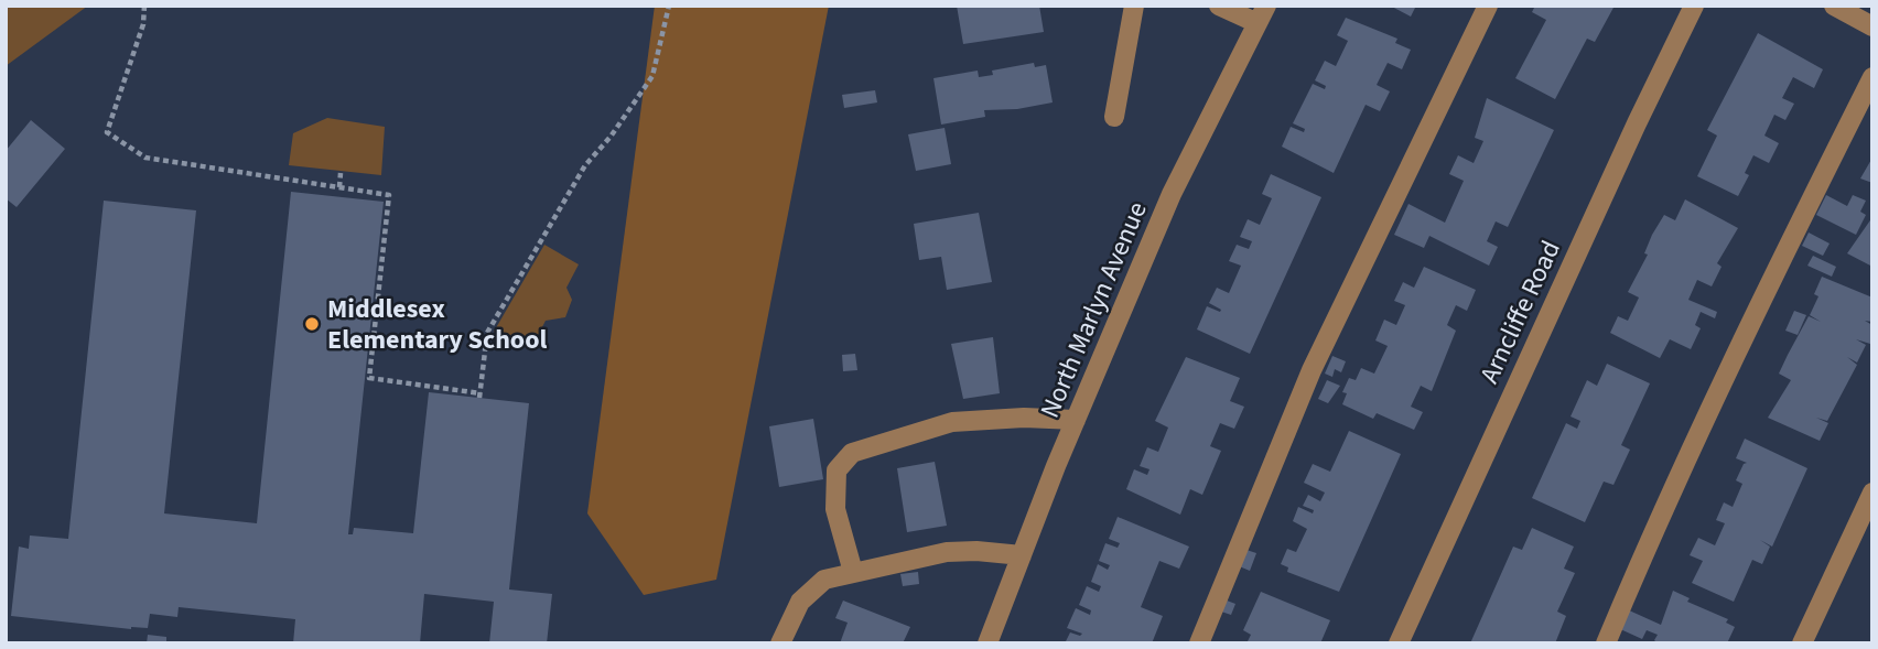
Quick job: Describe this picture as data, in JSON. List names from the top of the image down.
{
  "streets": {
    "street": ["North Marlyn Avenue", "Arncliffe Road"]
  },
  "places": ["Middlesex Elementary School"]
}
